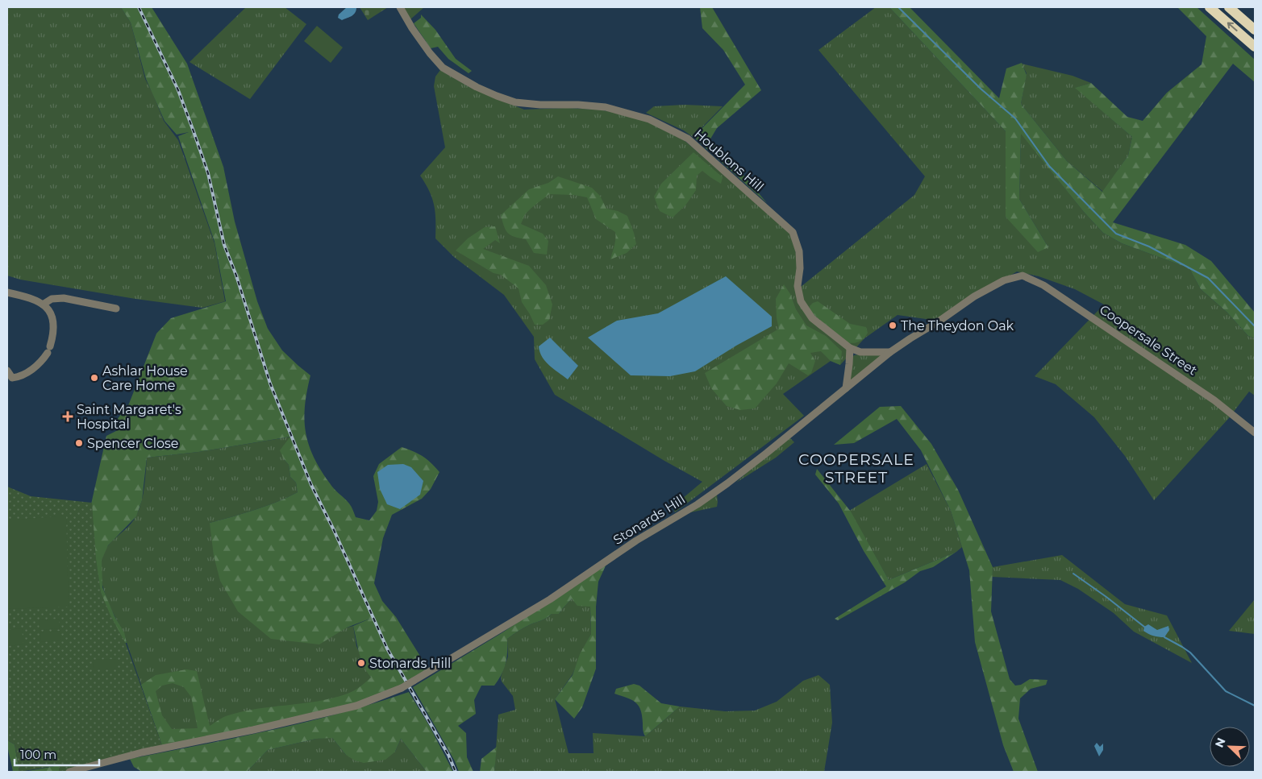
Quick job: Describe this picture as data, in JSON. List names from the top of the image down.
{
  "streets": {
    "street": ["Houblons Hill", "Coopersale Street", "Stonards Hill"]
  },
  "crossings": [
    ["Houblons Hill", "Stonards Hill"],
    ["Coopersale Street", "Stonards Hill"]
  ],
  "districts": ["COOPERSALE STREET"],
  "places": {
    "other": [
      "The Theydon Oak",
      "Ashlar House Care Home",
      "Spencer Close",
      "Stonards Hill"
    ],
    "health": ["Saint Margaret's Hospital"]
  },
  "scale_bar": "100 m",
  "north": "top left"
}
